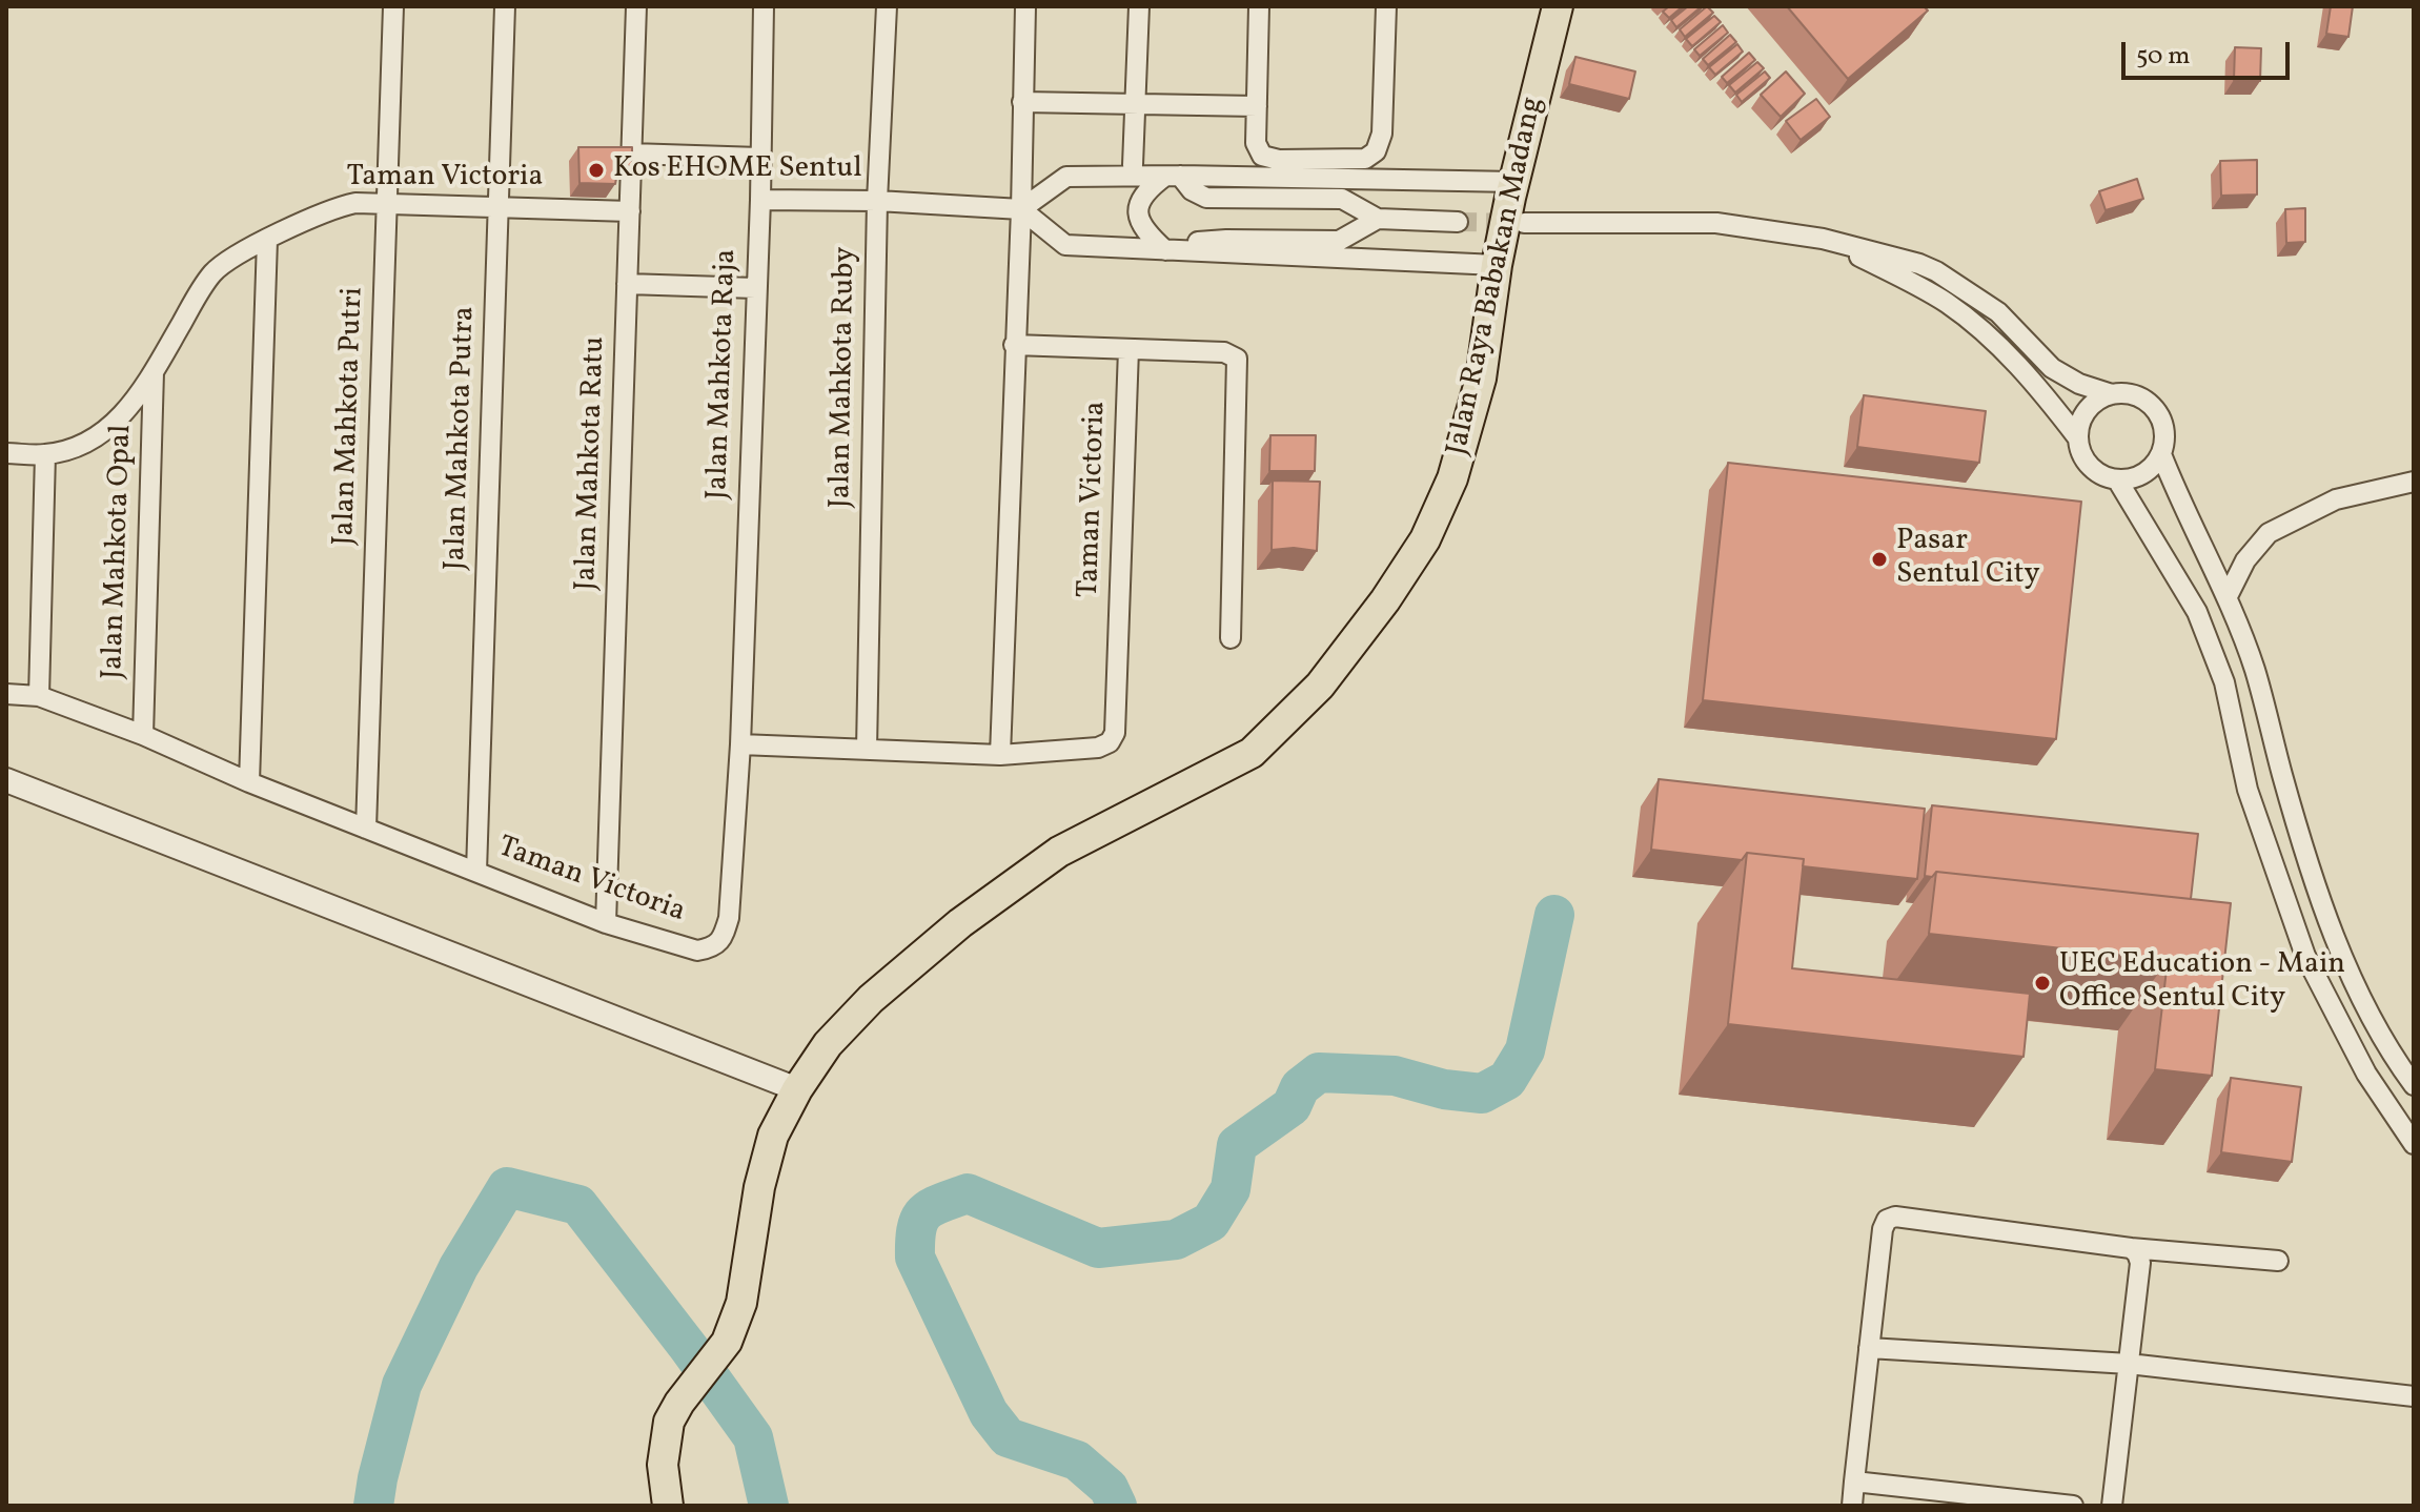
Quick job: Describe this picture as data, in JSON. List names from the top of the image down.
{
  "streets": {
    "main road": ["Jalan Raya Babakan Madang"],
    "street": [
      "Taman Victoria",
      "Jalan Mahkota Raja",
      "Jalan Mahkota Ruby",
      "Jalan Mahkota Putri",
      "Jalan Mahkota Putra",
      "Jalan Mahkota Ratu",
      "Jalan Mahkota Opal"
    ]
  },
  "crossings": [
    ["Taman Victoria", "Jalan Mahkota Raja"],
    ["Taman Victoria", "Jalan Mahkota Ruby"],
    ["Taman Victoria", "Jalan Mahkota Putri"],
    ["Taman Victoria", "Jalan Mahkota Putra"],
    ["Taman Victoria", "Jalan Mahkota Ratu"],
    ["Taman Victoria", "Jalan Mahkota Opal"]
  ],
  "places": ["Kos EHOME Sentul", "Pasar Sentul City", "UEC Education - Main Office Sentul City"],
  "scale_bar": "50 m"
}
